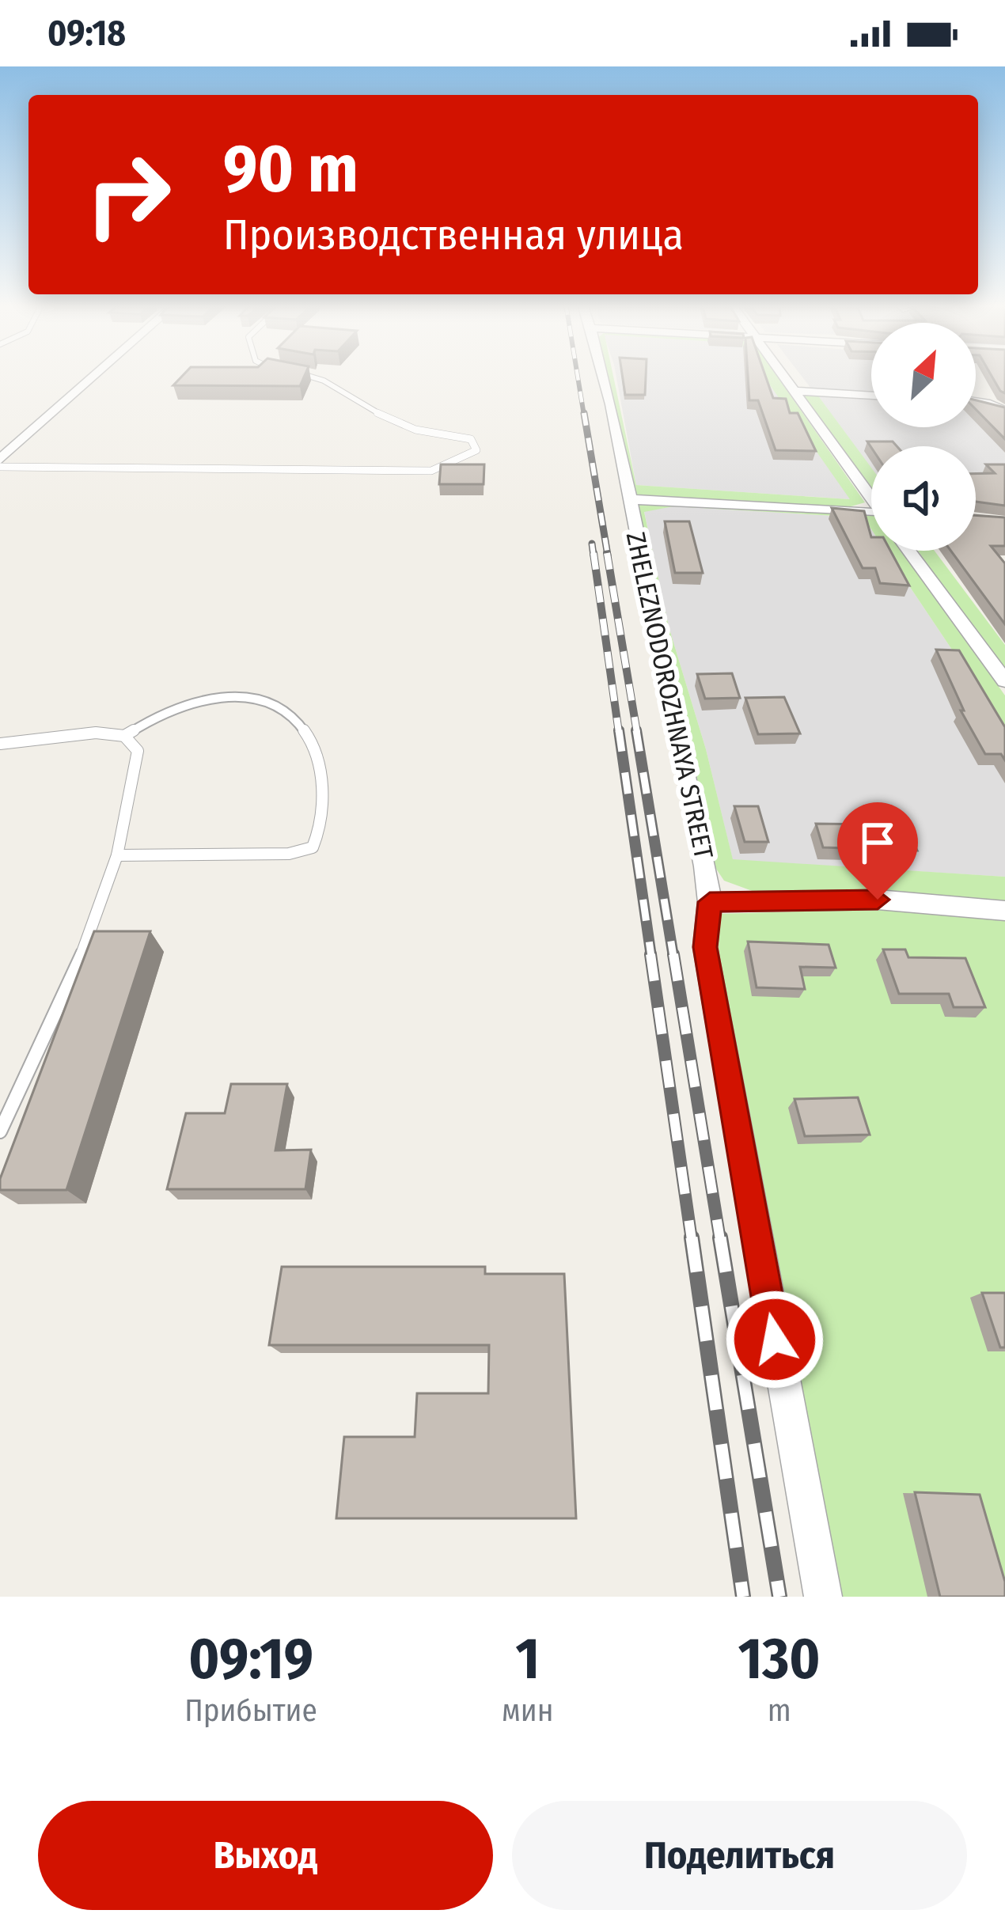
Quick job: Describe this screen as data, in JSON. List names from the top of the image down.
{
  "streets": {
    "street": ["ZHELEZNODOROZHNAYA STREET"]
  },
  "north": "top right",
  "page": {
    "status": "09:18",
    "turn": ["90 m", "Производственная улица"],
    "eta": [
      "09:19",
      "Прибытие",
      "1",
      "мин",
      "130",
      "m"
    ],
    "buttons": ["Выход", "Поделиться"]
  }
}
